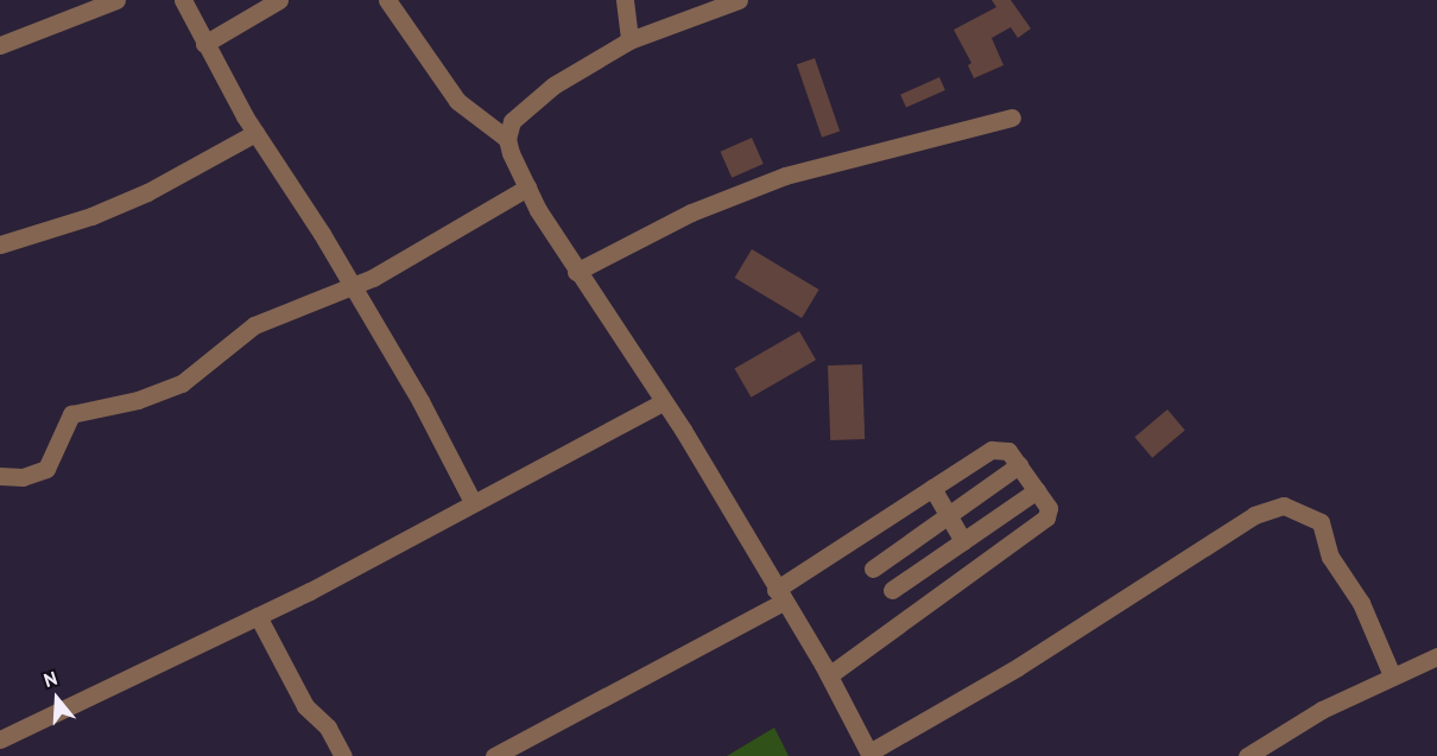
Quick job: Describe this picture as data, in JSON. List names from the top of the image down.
{
  "north": "top"
}
